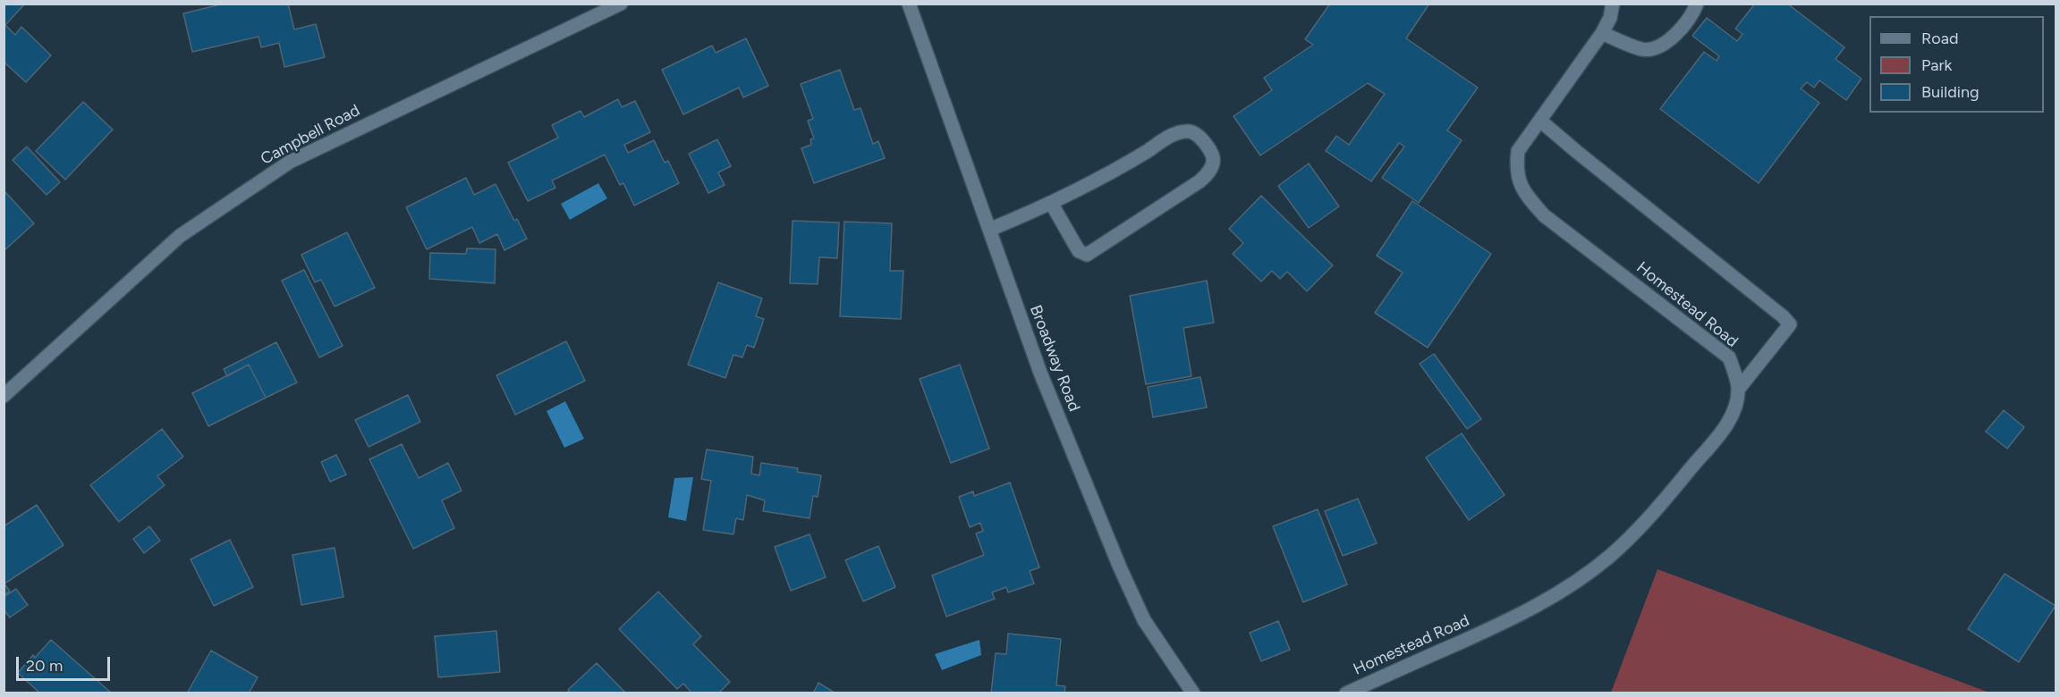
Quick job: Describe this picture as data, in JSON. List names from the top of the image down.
{
  "streets": {
    "street": ["Campbell Road", "Homestead Road", "Broadway Road"]
  },
  "legend": ["Road", "Park", "Building"],
  "scale_bar": "20 m"
}
